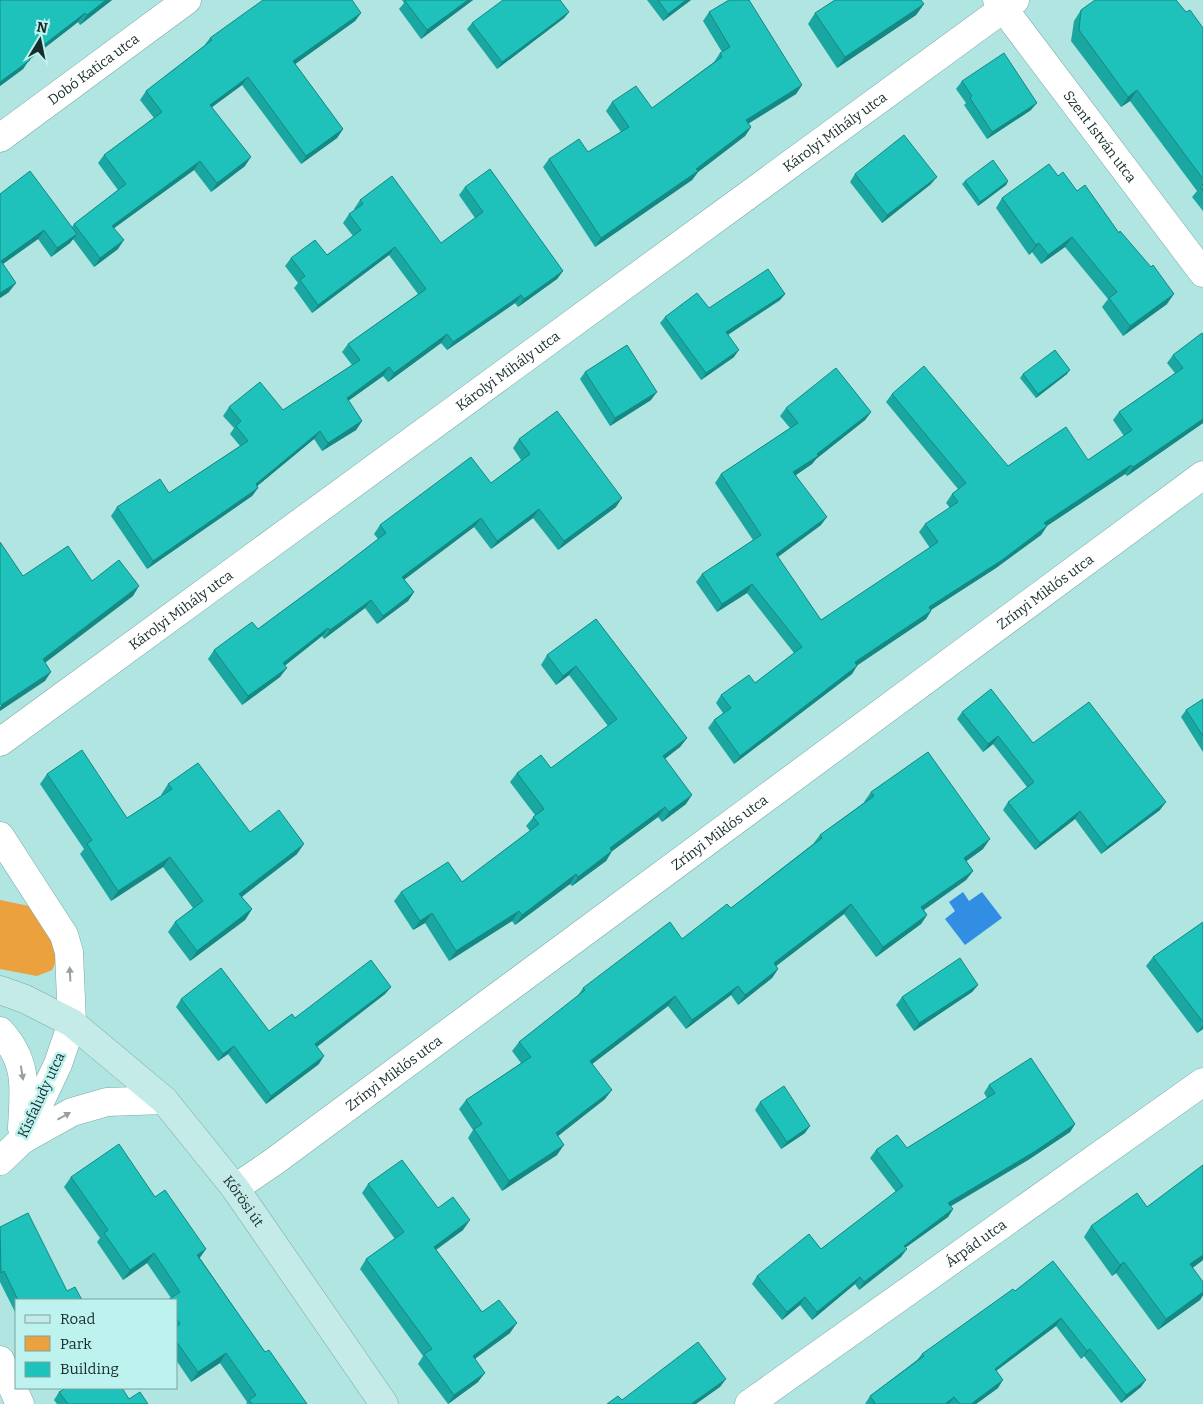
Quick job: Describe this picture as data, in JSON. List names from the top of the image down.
{
  "streets": {
    "main road": ["Kőrösi út"],
    "street": [
      "Dobó Katica utca",
      "Károlyi Mihály utca",
      "Szent István utca",
      "Zrínyi Miklós utca",
      "Kisfaludy utca",
      "Árpád utca"
    ]
  },
  "crossings": [
    ["Károlyi Mihály utca", "Szent István utca"],
    ["Zrínyi Miklós utca", "Kőrösi út"],
    ["Kisfaludy utca", "Kőrösi út"]
  ],
  "legend": ["Road", "Park", "Building"],
  "north": "top"
}
